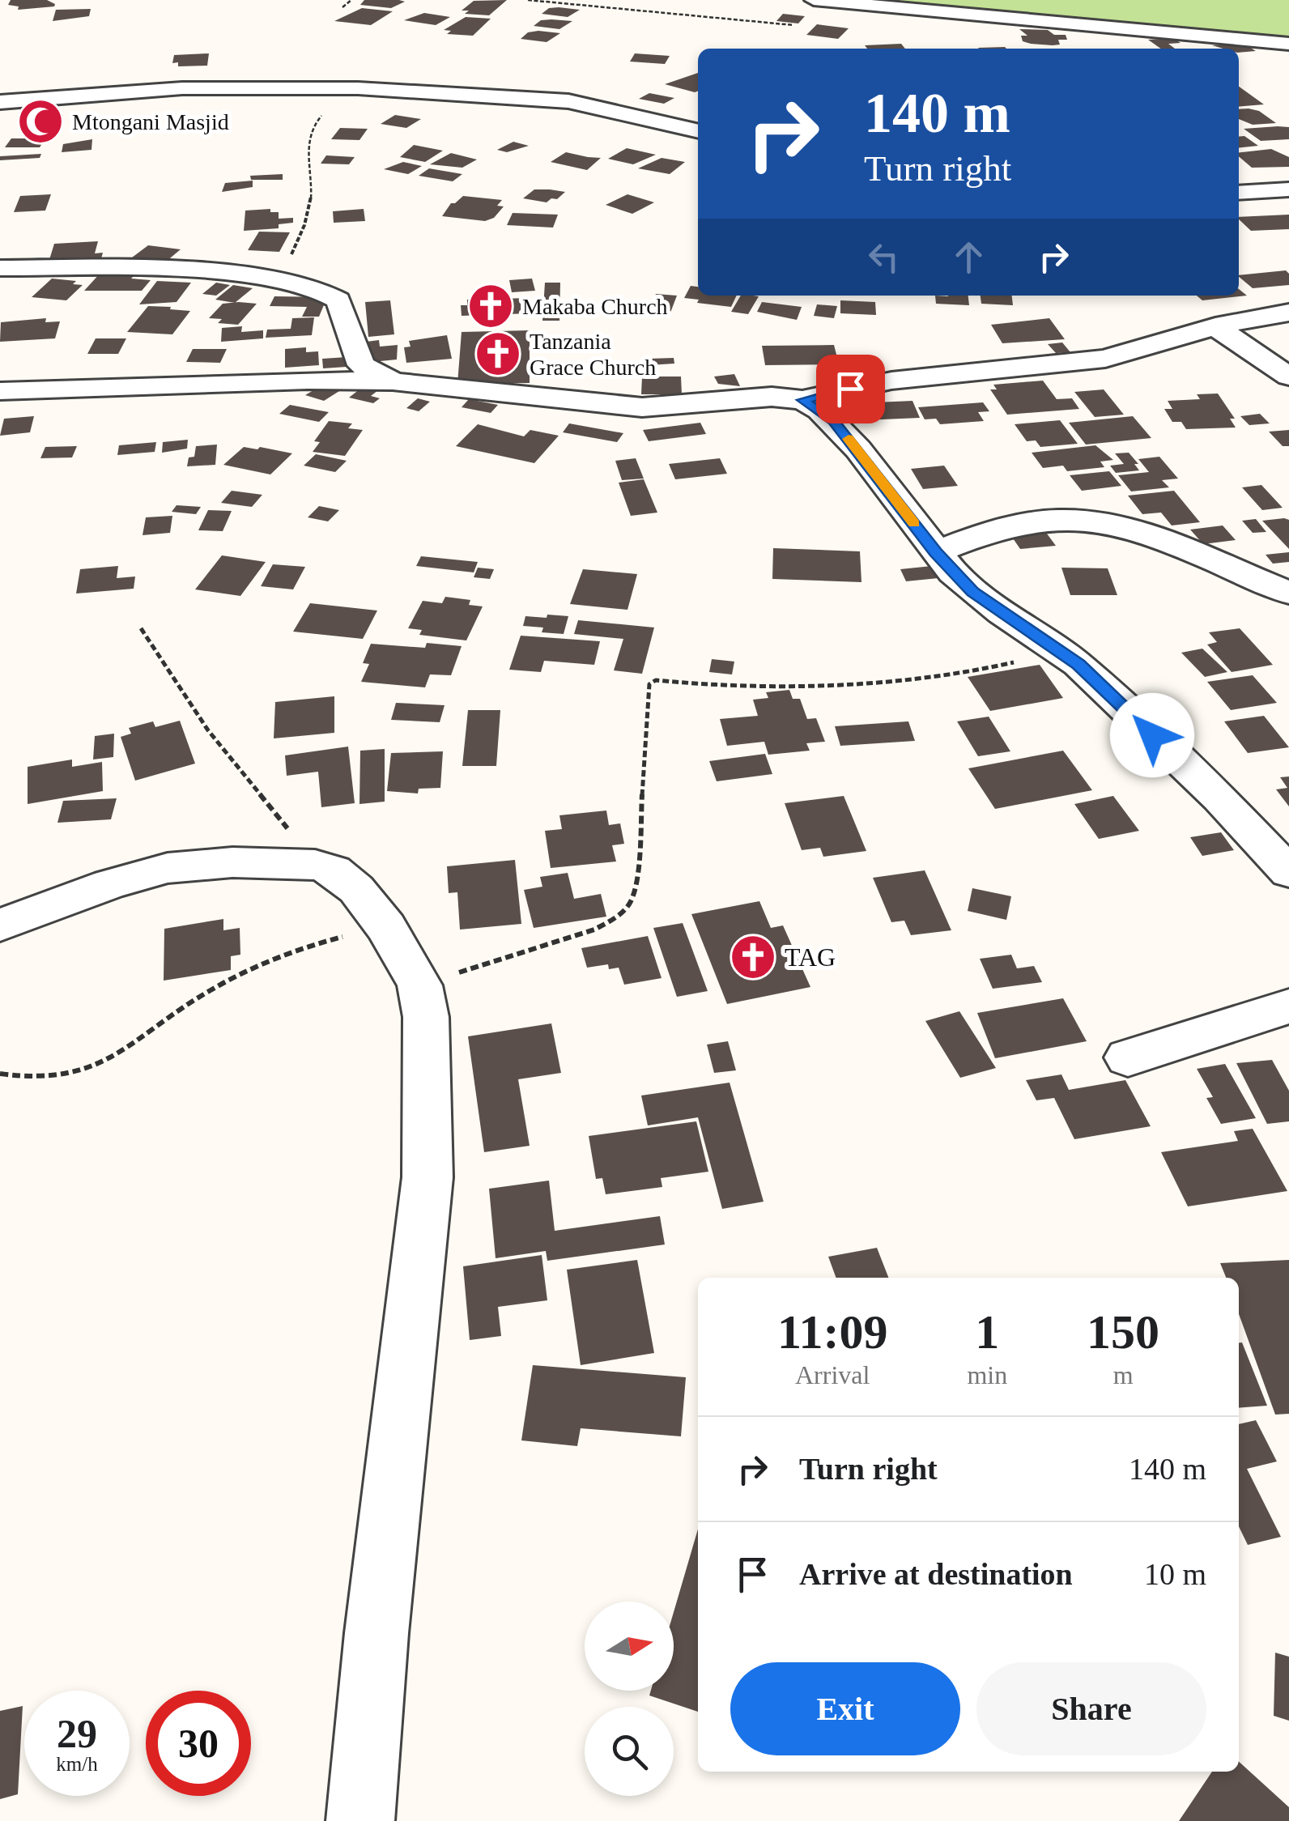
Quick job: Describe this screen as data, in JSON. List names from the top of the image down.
{
  "places": {
    "mosque": ["Mtongani Masjid"],
    "church": ["Makaba Church", "Tanzania Grace Church", "TAG"]
  },
  "north": "right",
  "page": {
    "turn": ["140 m", "Turn right"],
    "eta": [
      "11:09",
      "Arrival",
      "1",
      "min",
      "150",
      "m"
    ],
    "list": [
      {
        "name": "Turn right",
        "value": "140 m"
      },
      {
        "name": "Arrive at destination",
        "value": "10 m"
      }
    ],
    "buttons": ["Exit", "Share"],
    "speed": "29 km/h",
    "limit": "30"
  }
}
